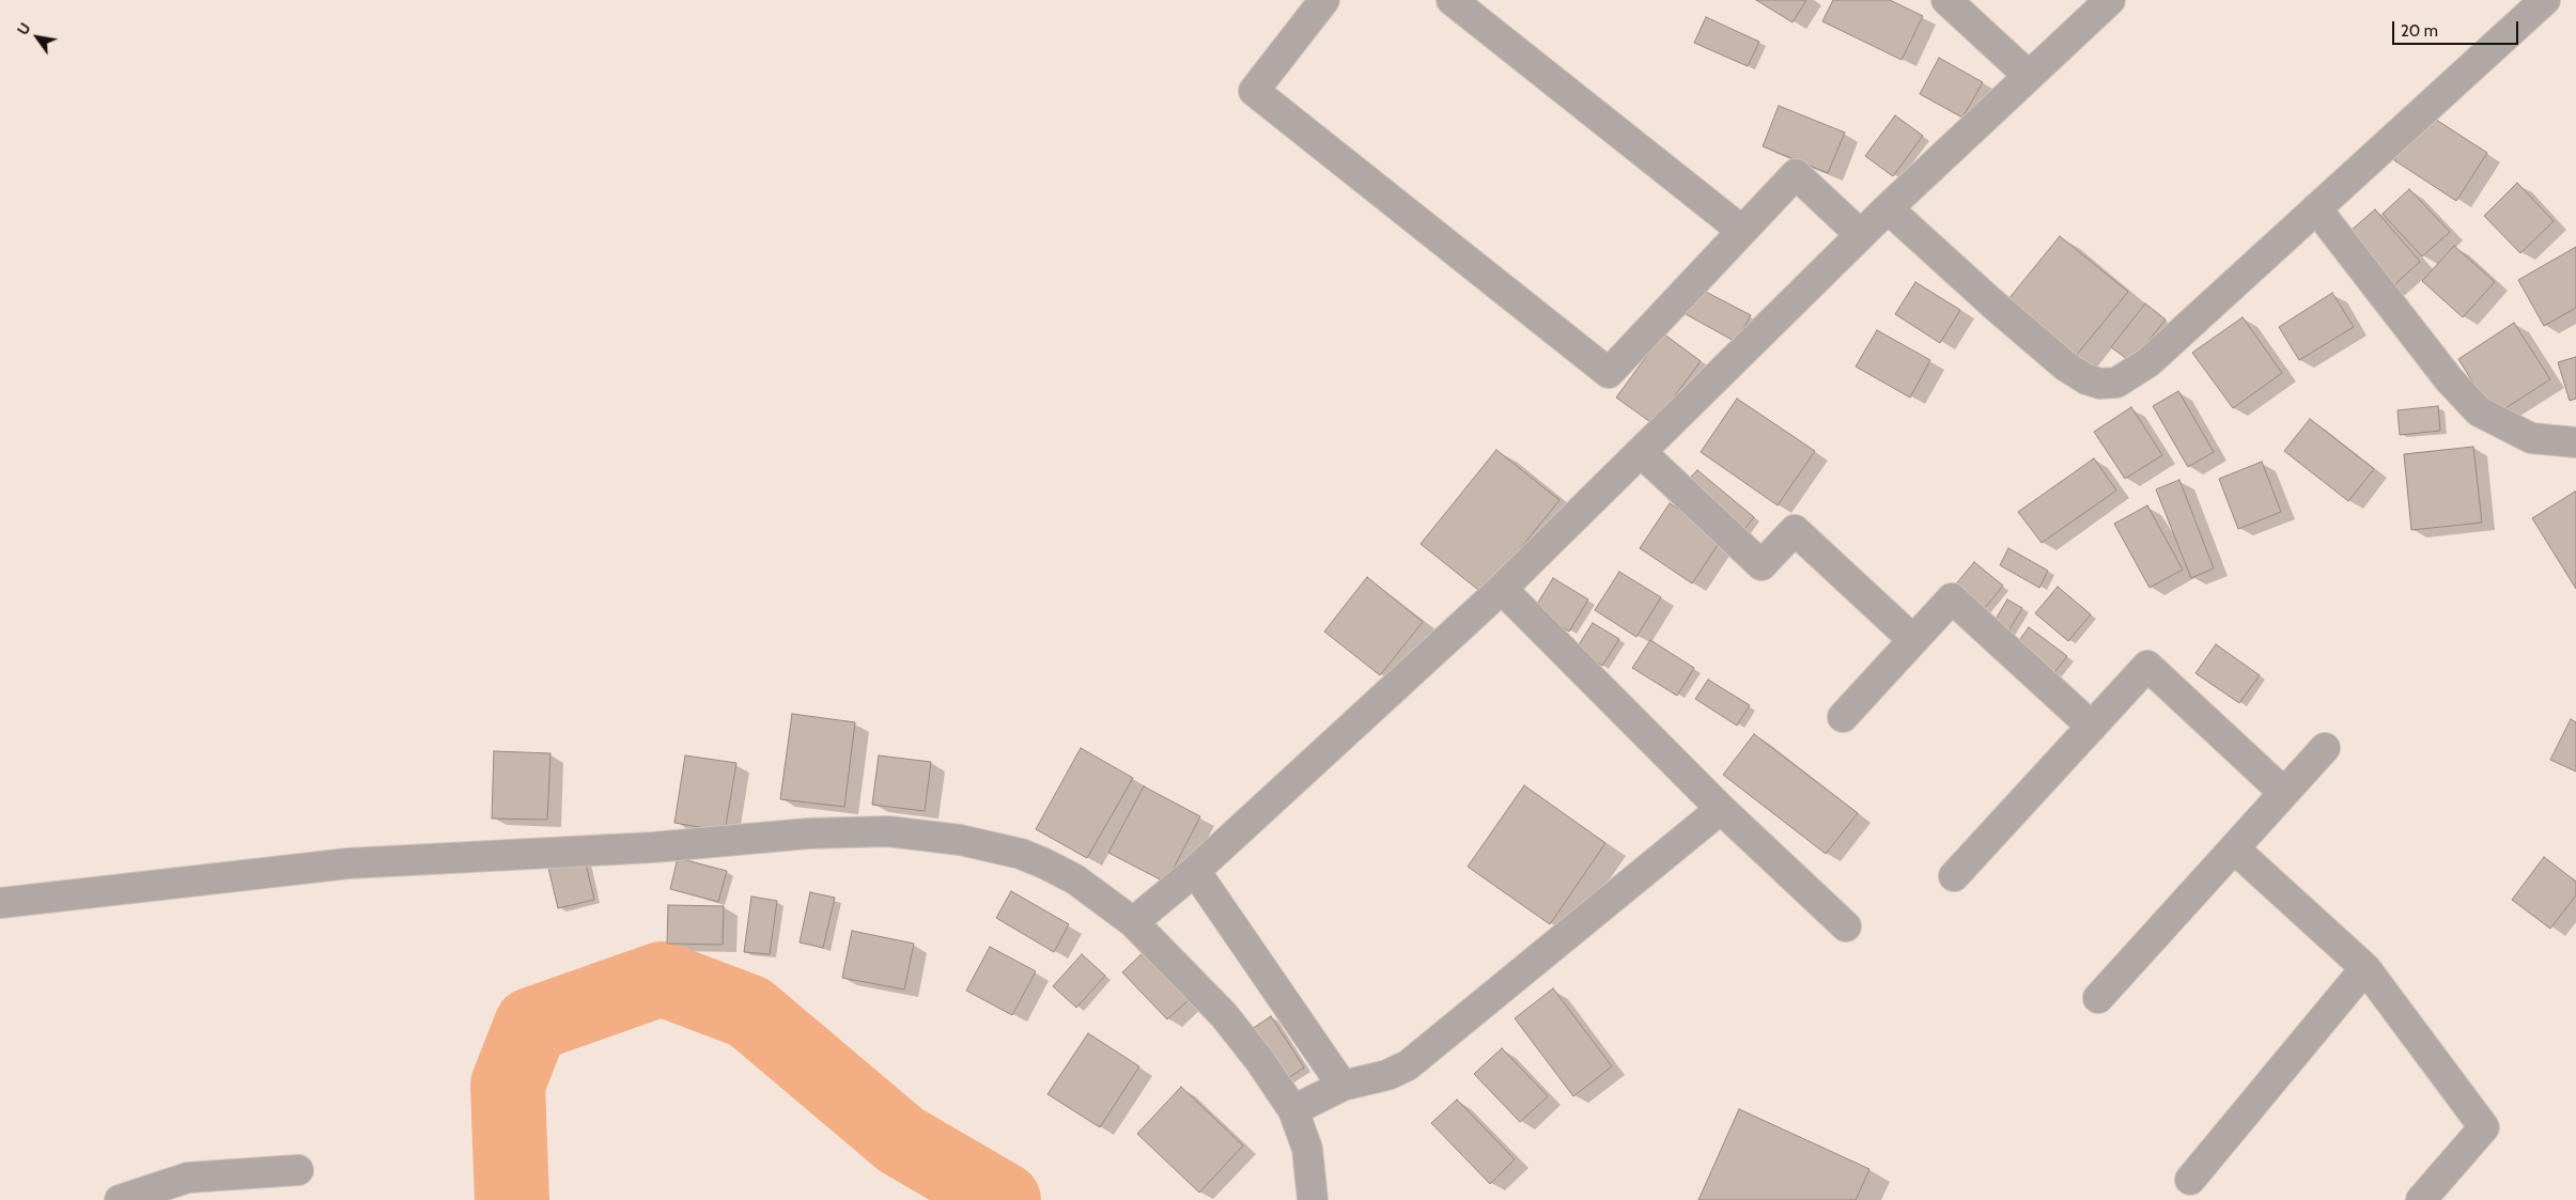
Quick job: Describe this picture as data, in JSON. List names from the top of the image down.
{
  "scale_bar": "20 m",
  "north": "top left"
}
